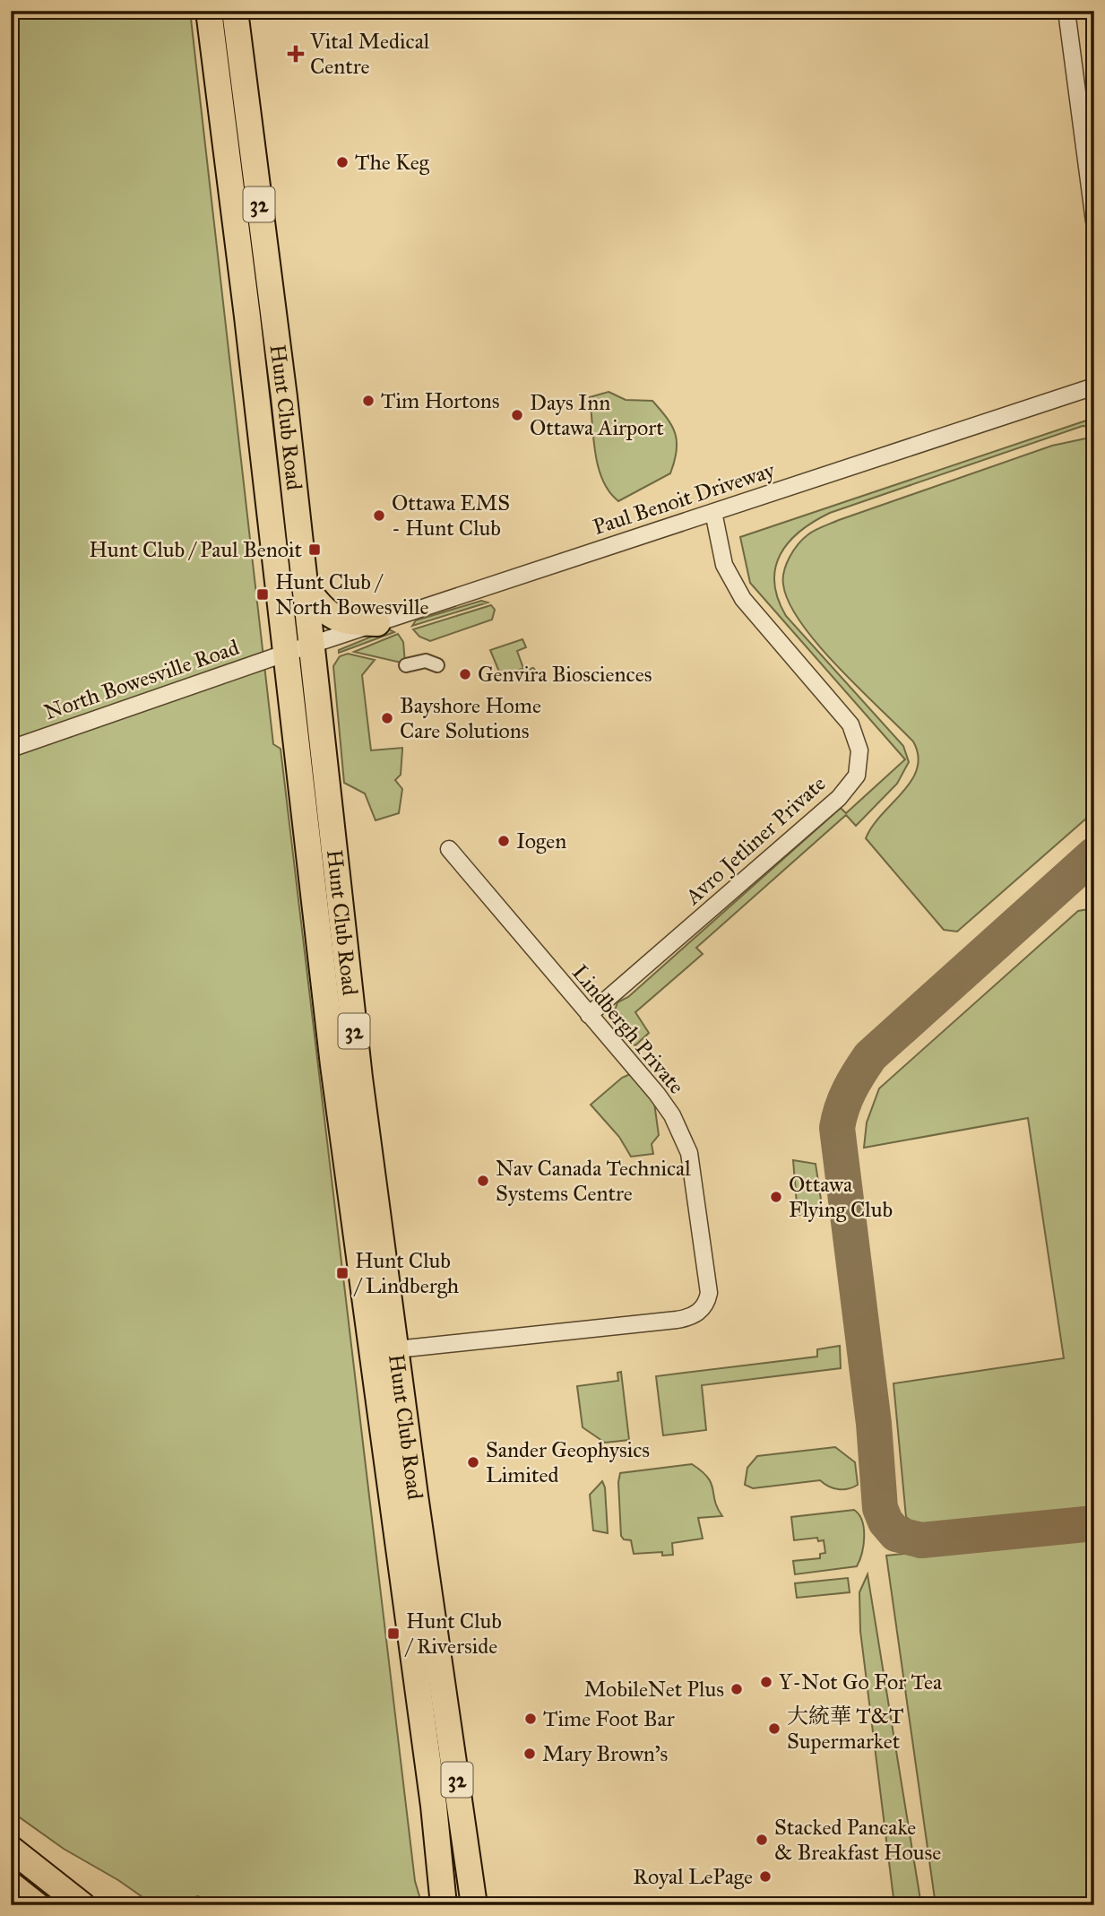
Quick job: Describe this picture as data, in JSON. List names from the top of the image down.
{
  "streets": {
    "main road": ["32", "Hunt Club Road"],
    "street": [
      "Paul Benoit Driveway",
      "North Bowesville Road",
      "Avro Jetliner Private",
      "Lindbergh Private"
    ]
  },
  "crossings": [
    ["Hunt Club Road", "Paul Benoit Driveway"],
    ["Hunt Club Road", "North Bowesville Road"],
    ["Hunt Club Road", "Lindbergh Private"],
    ["Paul Benoit Driveway", "North Bowesville Road"],
    ["Paul Benoit Driveway", "Avro Jetliner Private"],
    ["Avro Jetliner Private", "Lindbergh Private"]
  ],
  "places": {
    "health": ["Vital Medical Centre"],
    "other": [
      "The Keg",
      "Tim Hortons",
      "Days Inn Ottawa Airport",
      "Ottawa EMS - Hunt Club",
      "Genvira Biosciences",
      "Bayshore Home Care Solutions",
      "Iogen",
      "Nav Canada Technical Systems Centre",
      "Ottawa Flying Club",
      "Sander Geophysics Limited",
      "Y-Not Go For Tea",
      "MobileNet Plus",
      "Time Foot Bar",
      "大統華 T&T Supermarket",
      "Mary Brown's",
      "Stacked Pancake & Breakfast House",
      "Royal LePage"
    ],
    "transit": [
      "Hunt Club / Paul Benoit",
      "Hunt Club / North Bowesville",
      "Hunt Club / Lindbergh",
      "Hunt Club / Riverside"
    ]
  }
}
